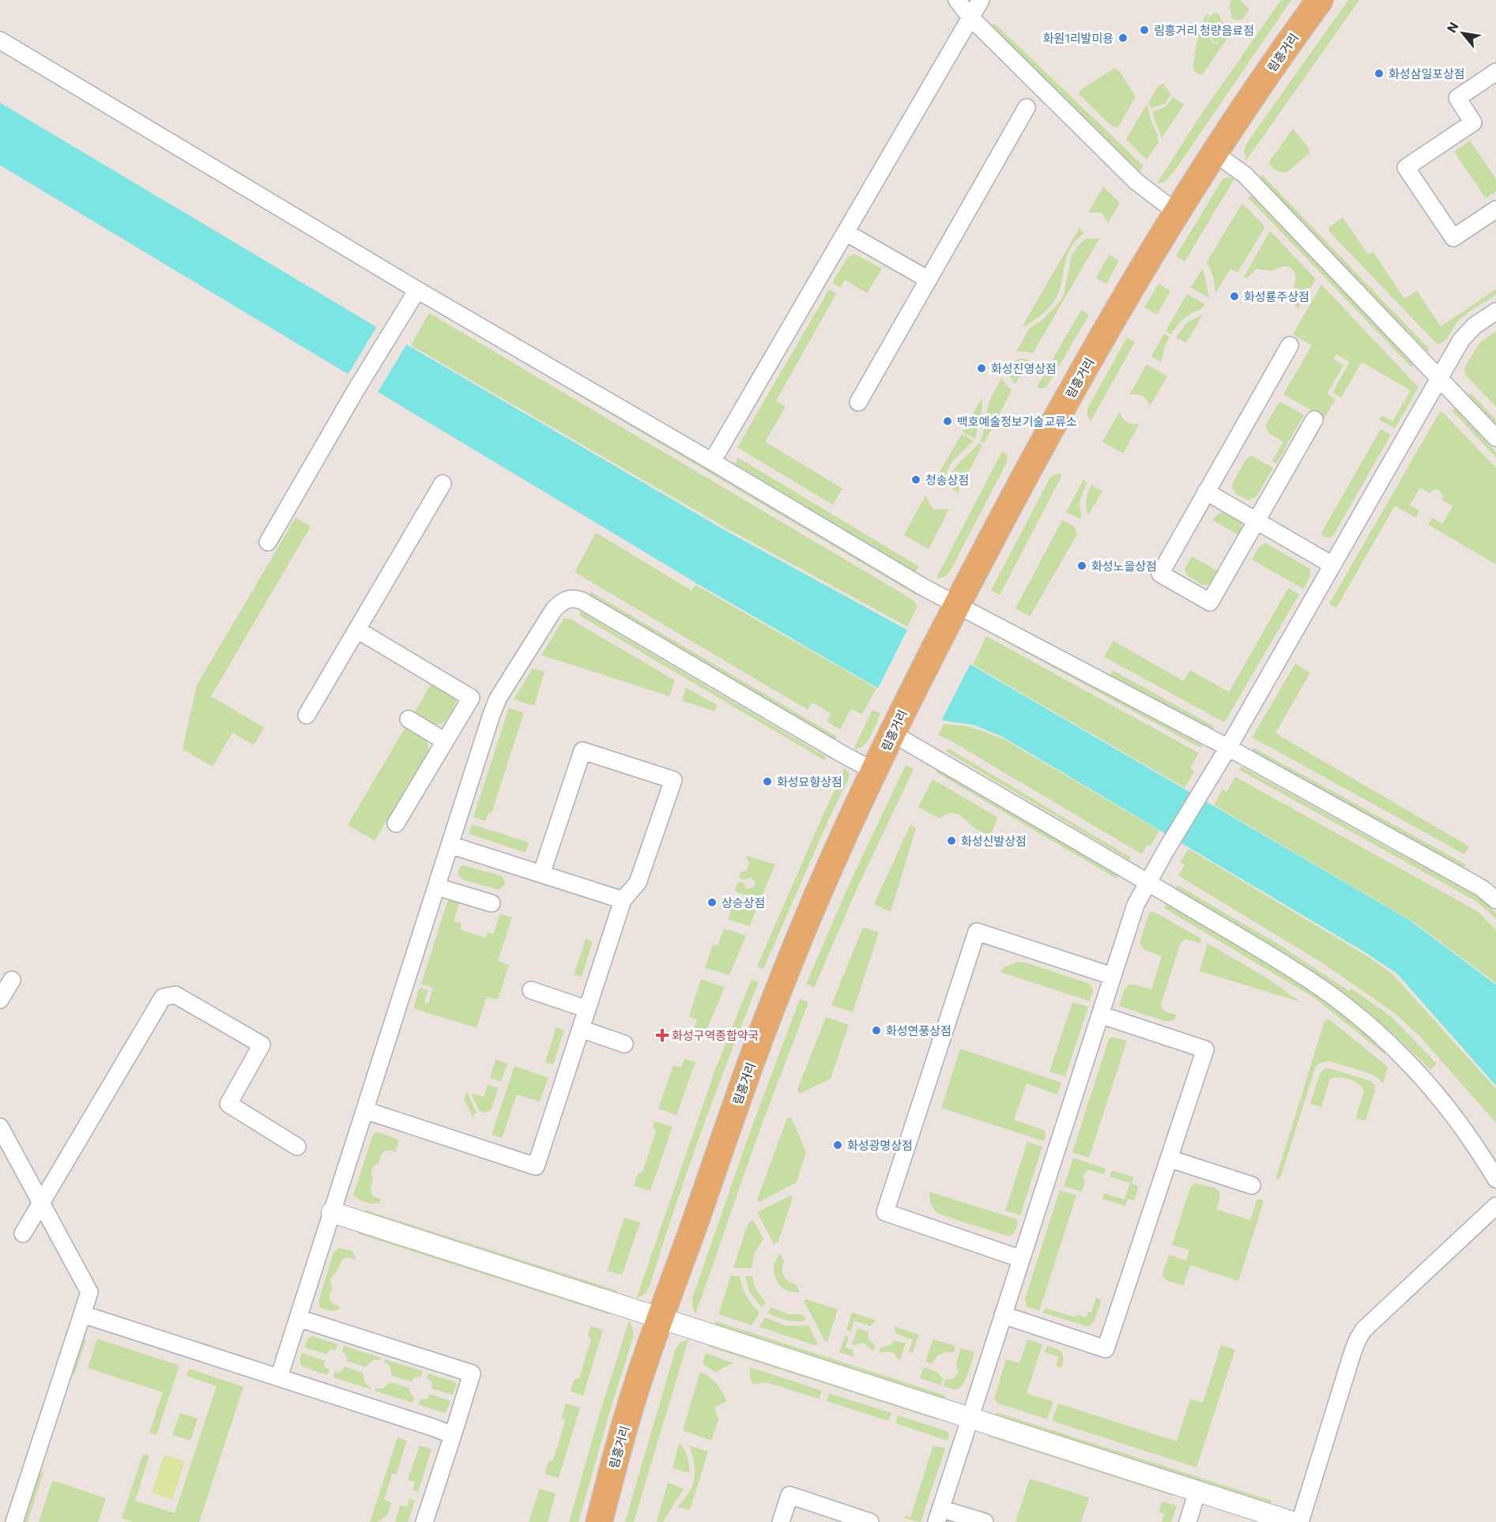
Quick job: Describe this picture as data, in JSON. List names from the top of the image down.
{
  "streets": {
    "main road": ["림흥거리"]
  },
  "places": {
    "other": [
      "림흥거리 청량음료점",
      "화원1리발미용",
      "화성삼일포상점",
      "화성룡주상점",
      "화성진영상점",
      "백호예술정보기술교류소",
      "청송상점",
      "화성노을상점",
      "화성묘향상점",
      "화성신발상점",
      "상승상점",
      "화성연풍상점",
      "화성광명상점"
    ],
    "health": ["화성구역종합약국"]
  },
  "north": "top left"
}
